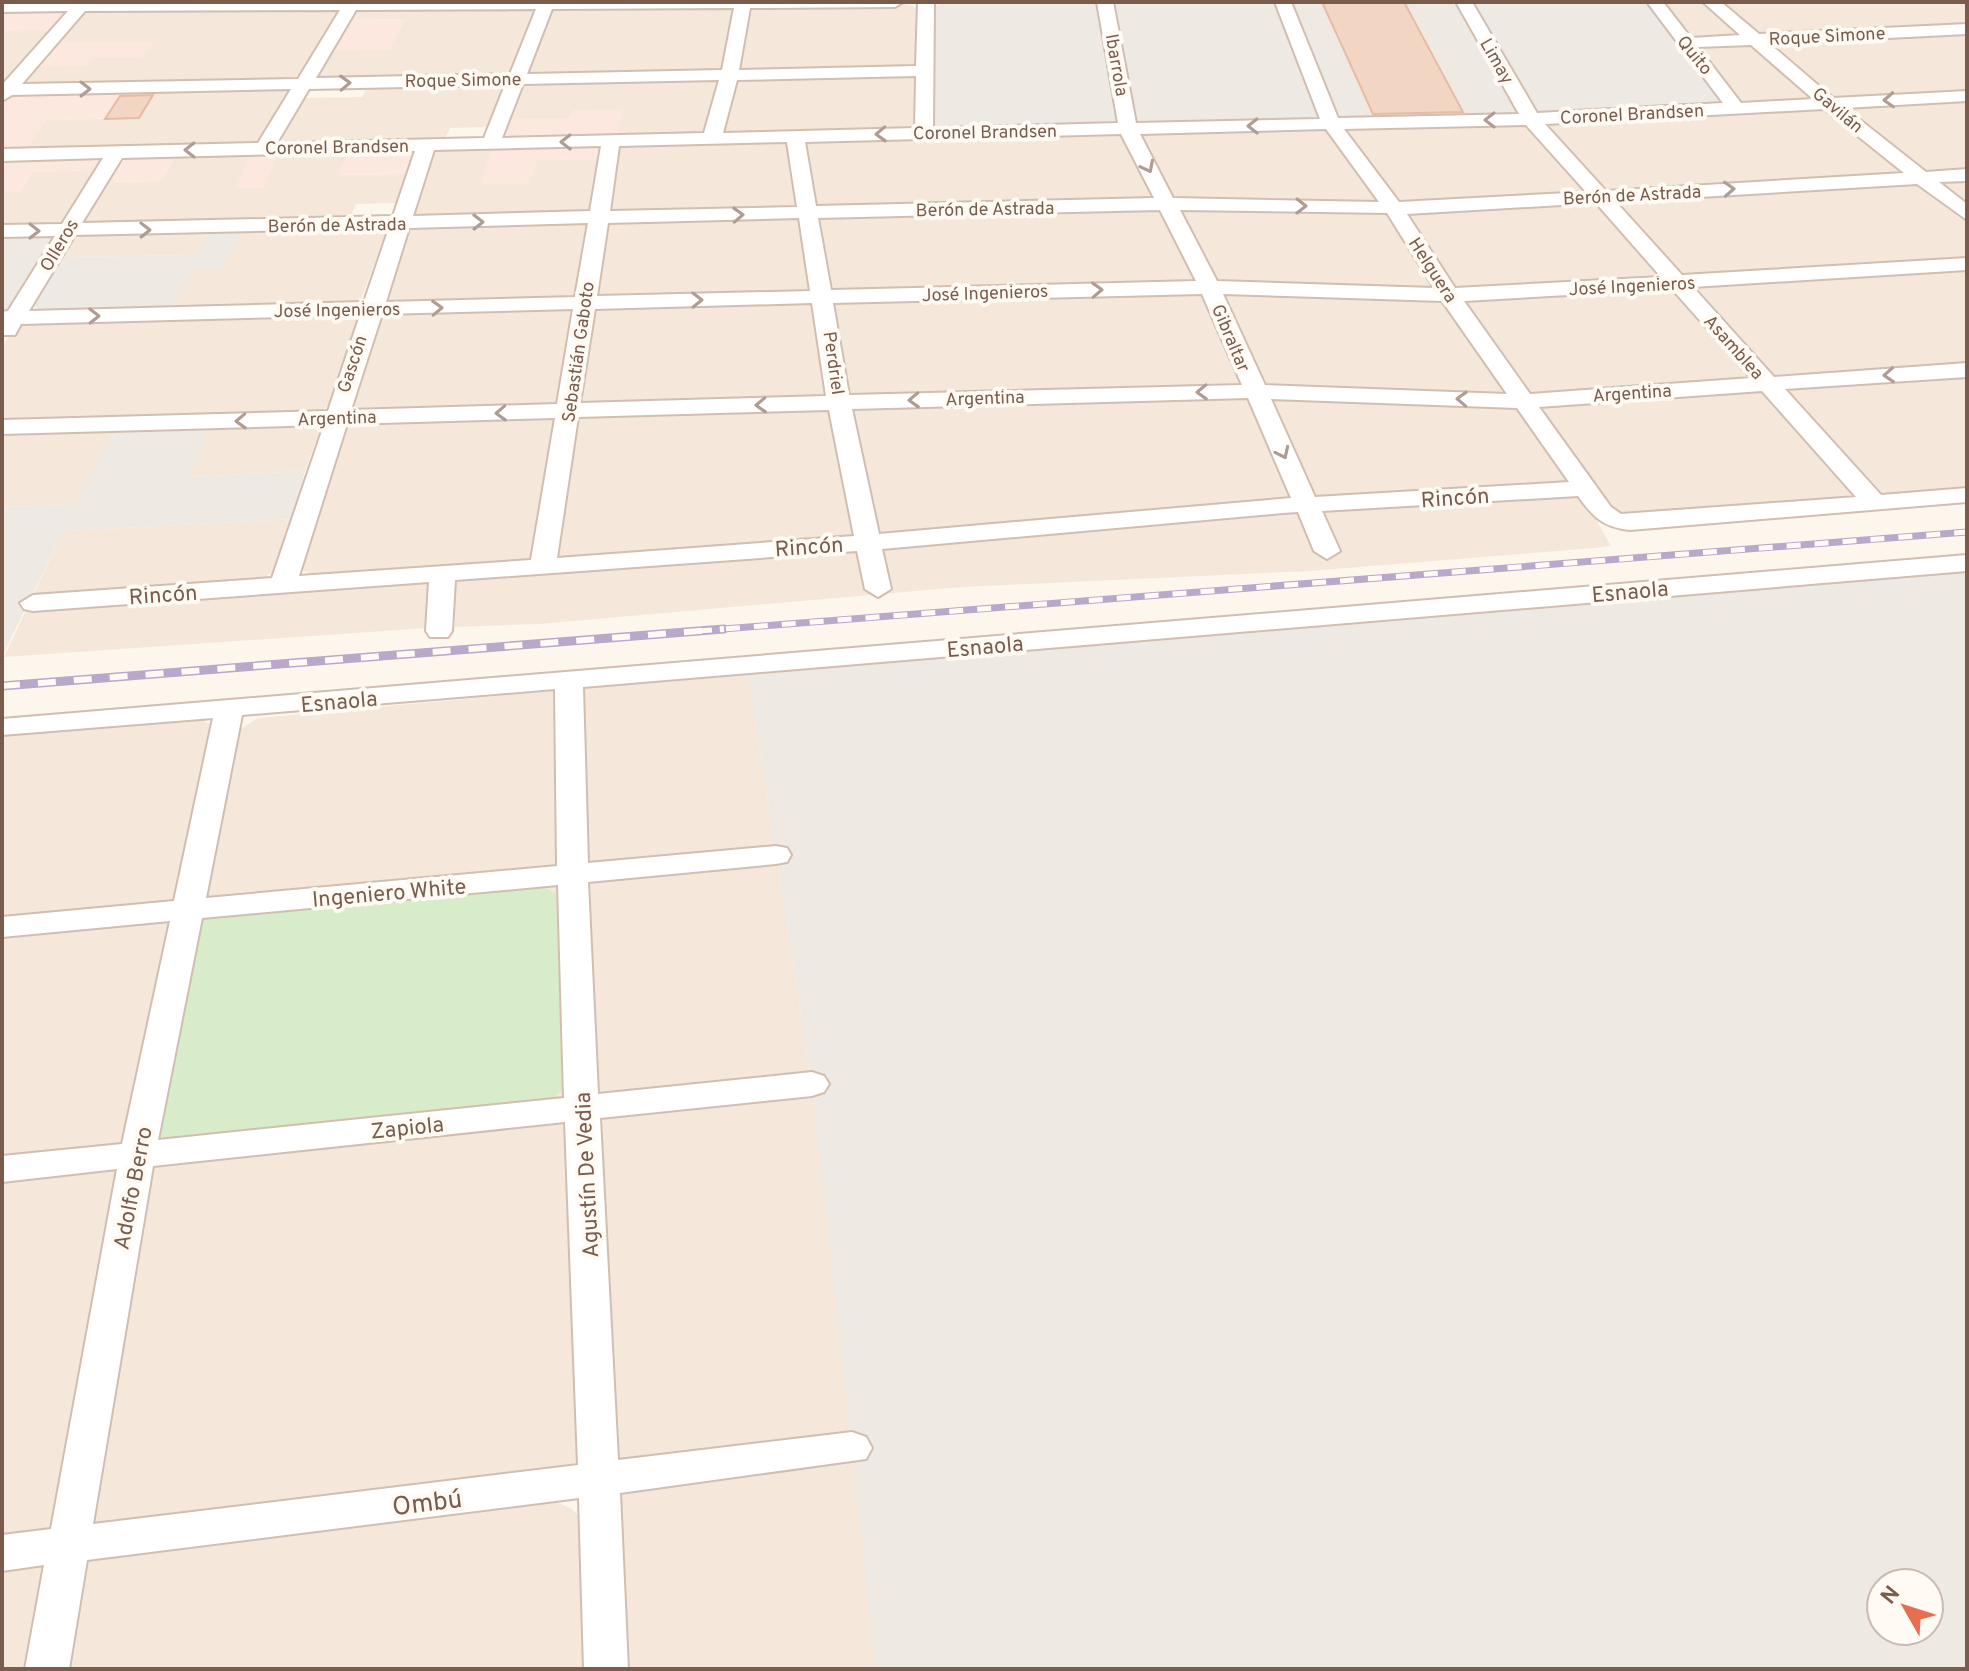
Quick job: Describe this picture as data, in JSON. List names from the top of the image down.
{
  "streets": {
    "street": [
      "Roque Simone",
      "Quito",
      "Limay",
      "Ibarrola",
      "Gavilán",
      "Coronel Brandsen",
      "Berón de Astrada",
      "Olleros",
      "Helguera",
      "José Ingenieros",
      "Gibraltar",
      "Asamblea",
      "Sebastián Gaboto",
      "Perdriel",
      "Gascón",
      "Argentina",
      "Rincón",
      "Esnaola",
      "Ingeniero White",
      "Zapiola",
      "Agustín De Vedia",
      "Adolfo Berro",
      "Ombú"
    ]
  },
  "crossings": [
    ["Roque Simone", "Quito"],
    ["Roque Simone", "Gavilán"],
    ["Quito", "Coronel Brandsen"],
    ["Limay", "Coronel Brandsen"],
    ["Limay", "Asamblea"],
    ["Ibarrola", "Coronel Brandsen"],
    ["Ibarrola", "Gibraltar"],
    ["Gavilán", "Coronel Brandsen"],
    ["Gavilán", "Berón de Astrada"],
    ["Coronel Brandsen", "Olleros"],
    ["Coronel Brandsen", "Helguera"],
    ["Coronel Brandsen", "Gibraltar"],
    ["Coronel Brandsen", "Asamblea"],
    ["Coronel Brandsen", "Sebastián Gaboto"],
    ["Coronel Brandsen", "Perdriel"],
    ["Coronel Brandsen", "Gascón"],
    ["Berón de Astrada", "Olleros"],
    ["Berón de Astrada", "Helguera"],
    ["Berón de Astrada", "Gibraltar"],
    ["Berón de Astrada", "Asamblea"],
    ["Berón de Astrada", "Sebastián Gaboto"],
    ["Berón de Astrada", "Perdriel"],
    ["Berón de Astrada", "Gascón"],
    ["Olleros", "José Ingenieros"],
    ["Helguera", "José Ingenieros"],
    ["Helguera", "Asamblea"],
    ["Helguera", "Argentina"],
    ["Helguera", "Rincón"],
    ["José Ingenieros", "Gibraltar"],
    ["José Ingenieros", "Asamblea"],
    ["José Ingenieros", "Sebastián Gaboto"],
    ["José Ingenieros", "Perdriel"],
    ["José Ingenieros", "Gascón"],
    ["Gibraltar", "Argentina"],
    ["Gibraltar", "Rincón"],
    ["Asamblea", "Argentina"],
    ["Sebastián Gaboto", "Argentina"],
    ["Sebastián Gaboto", "Rincón"],
    ["Perdriel", "Argentina"],
    ["Perdriel", "Rincón"],
    ["Gascón", "Argentina"],
    ["Gascón", "Rincón"],
    ["Esnaola", "Agustín De Vedia"],
    ["Esnaola", "Adolfo Berro"],
    ["Ingeniero White", "Agustín De Vedia"],
    ["Ingeniero White", "Adolfo Berro"],
    ["Zapiola", "Agustín De Vedia"],
    ["Zapiola", "Adolfo Berro"],
    ["Agustín De Vedia", "Ombú"],
    ["Adolfo Berro", "Ombú"]
  ],
  "one_way": ["José Ingenieros", "Gibraltar", "Argentina"],
  "north": "top left"
}
